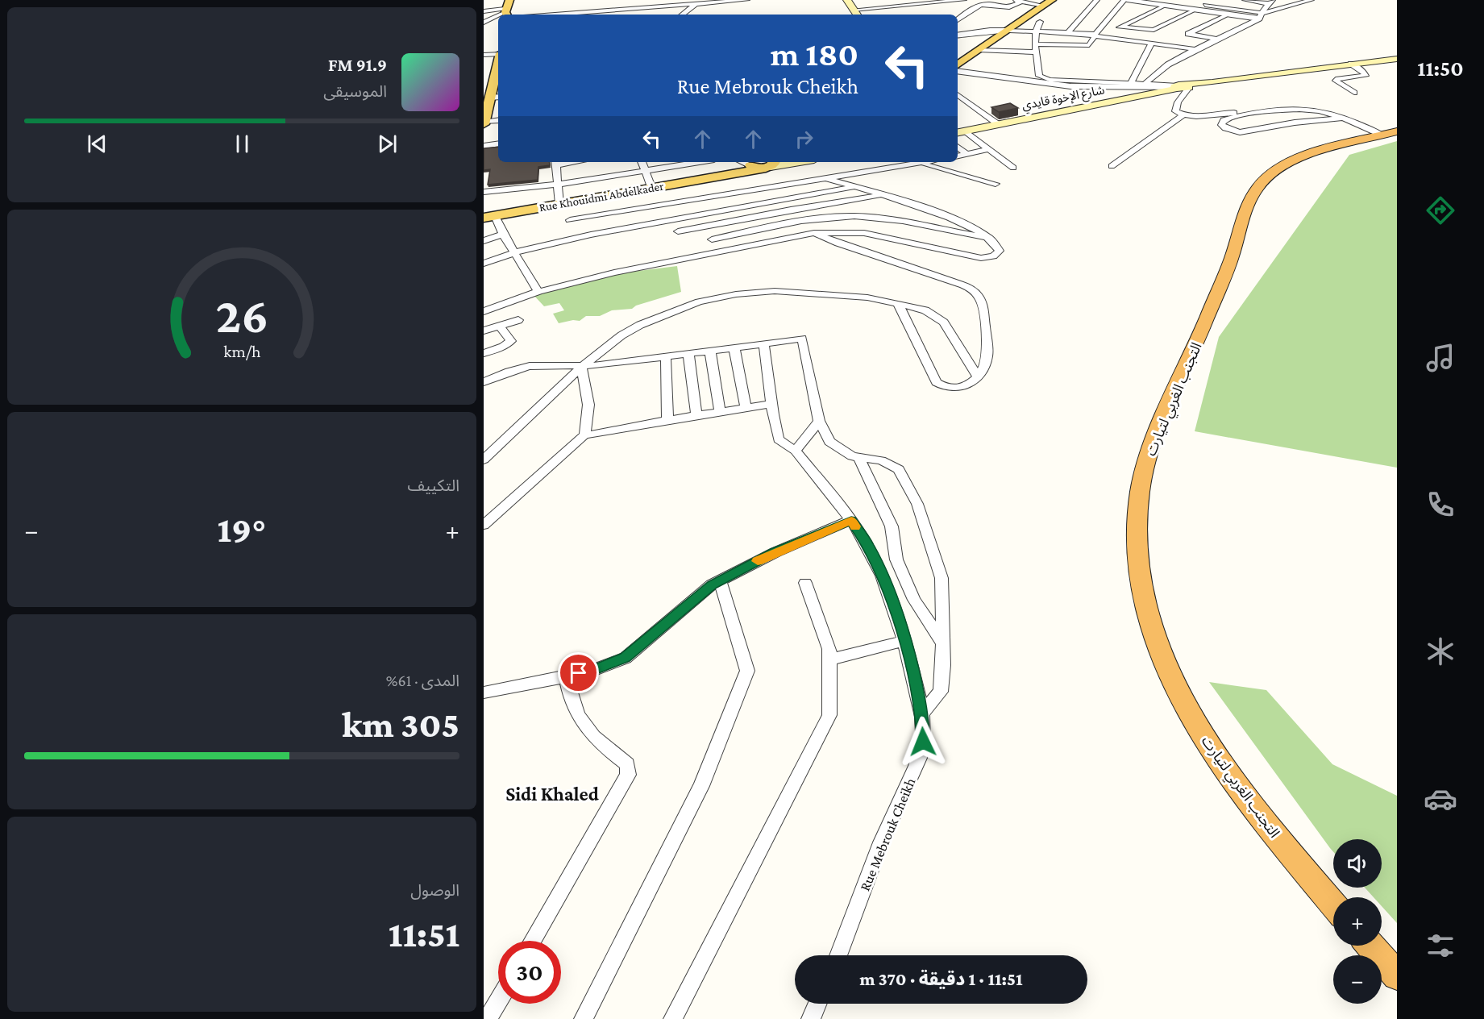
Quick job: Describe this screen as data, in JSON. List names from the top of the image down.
{
  "streets": {
    "highway": ["التجنب الغربي لتيارت"],
    "main road": ["شارع الإخوة قايدي", "Rue Khouidmi Abdelkader"],
    "street": ["Rue Mebrouk Cheikh"]
  },
  "districts": ["Sidi Khaled"],
  "page": {
    "tabs": "11:50",
    "turn": ["180 m", "Rue Mebrouk Cheikh"],
    "song": ["91.9 FM", "الموسيقى"],
    "tile": [
      "التكييف",
      ["المدى · 61%", "305 km"],
      ["الوصول", "11:51"]
    ],
    "heat": ["−", "19°", "+"],
    "map_buttons": ["+", "−"],
    "limit": "30",
    "trip": "11:51 · 1 دقيقة · 370 m",
    "gauge": ["26", "km/h"]
  }
}
